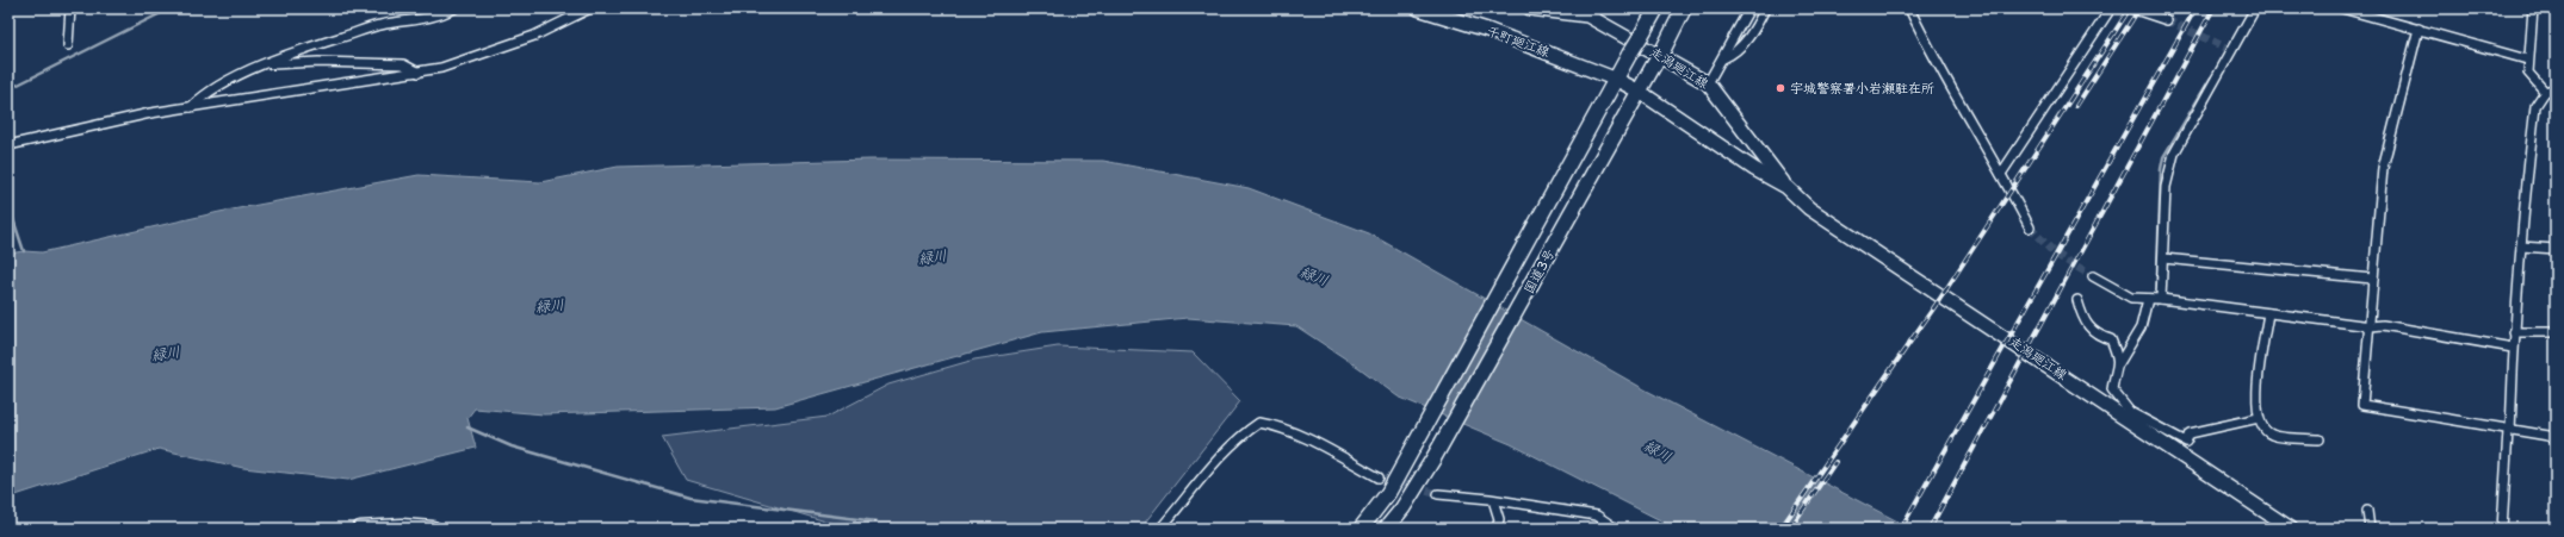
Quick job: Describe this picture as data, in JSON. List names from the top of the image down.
{
  "streets": {
    "main road": ["千町廻江線", "走潟廻江線", "国道3号"]
  },
  "crossings": [
    ["千町廻江線", "走潟廻江線"],
    ["千町廻江線", "国道3号"],
    ["走潟廻江線", "国道3号"]
  ],
  "water": ["緑川"],
  "places": ["宇城警察署小岩瀬駐在所"]
}
